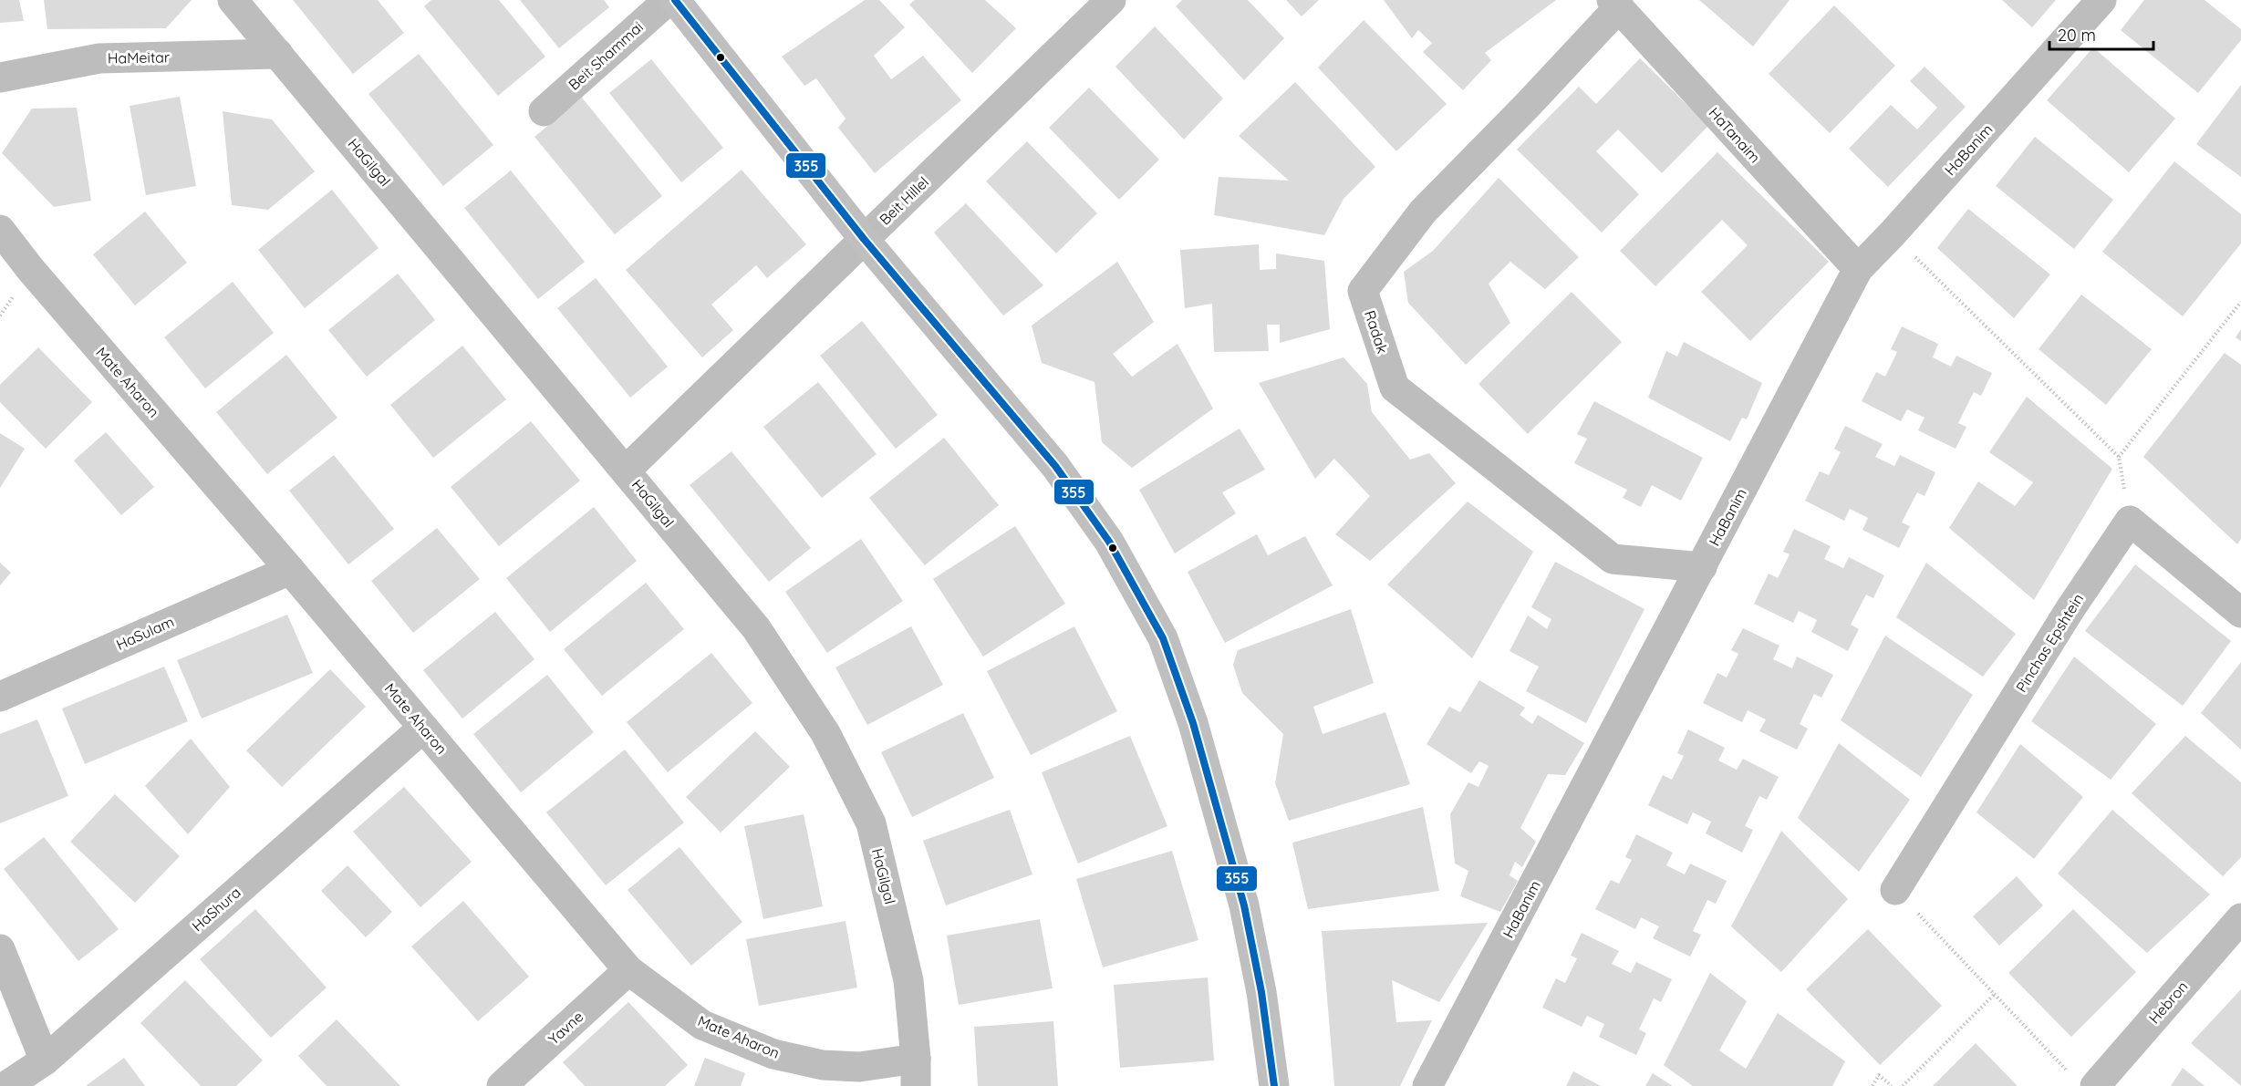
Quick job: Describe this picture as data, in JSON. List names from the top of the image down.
{
  "streets": {
    "street": [
      "Beit Shammai",
      "HaMeitar",
      "HaTanaim",
      "HaBanim",
      "HaGilgal",
      "Beit Hillel",
      "Radak",
      "Mate Aharon",
      "HaSulam",
      "Pinchas Epshtein",
      "HaShura",
      "Hebron",
      "Yavne"
    ]
  },
  "crossings": [
    ["HaMeitar", "HaGilgal"],
    ["HaTanaim", "HaBanim"],
    ["HaTanaim", "Radak"],
    ["HaBanim", "Radak"],
    ["HaGilgal", "Beit Hillel"],
    ["HaGilgal", "Mate Aharon"],
    ["Mate Aharon", "HaSulam"],
    ["Mate Aharon", "HaShura"],
    ["Mate Aharon", "Yavne"]
  ],
  "lines": ["transit line 355"],
  "scale_bar": "20 m"
}
